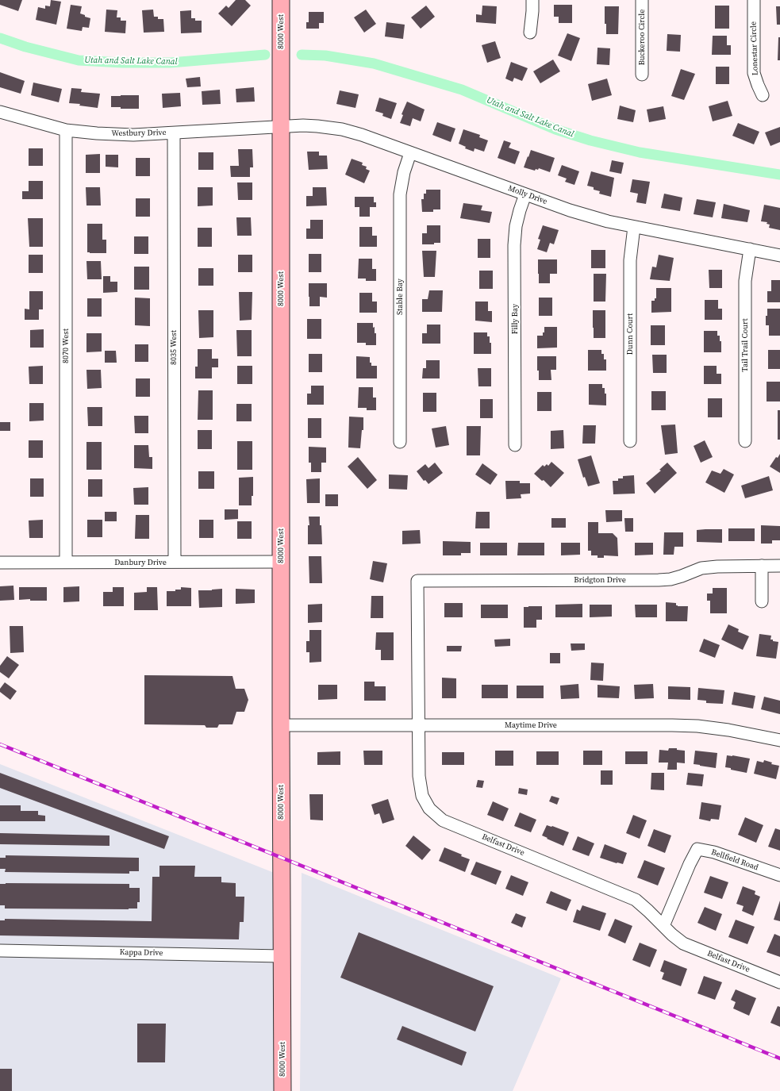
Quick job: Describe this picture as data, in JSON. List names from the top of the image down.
{
  "streets": {
    "street": [
      "8000 West",
      "Buckeroo Circle",
      "Lonestar Circle",
      "Westbury Drive",
      "Molly Drive",
      "Stable Bay",
      "Filly Bay",
      "Dunn Court",
      "Tail Trail Court",
      "8070 West",
      "8035 West",
      "Danbury Drive",
      "Bridgton Drive",
      "Maytime Drive",
      "Belfast Drive",
      "Bellfield Road",
      "Kappa Drive"
    ]
  },
  "crossings": [
    ["8000 West", "Westbury Drive"],
    ["8000 West", "Molly Drive"],
    ["8000 West", "Danbury Drive"],
    ["8000 West", "Maytime Drive"],
    ["8000 West", "Kappa Drive"],
    ["Westbury Drive", "Molly Drive"],
    ["Westbury Drive", "8070 West"],
    ["Westbury Drive", "8035 West"],
    ["Molly Drive", "Stable Bay"],
    ["Molly Drive", "Filly Bay"],
    ["Molly Drive", "Dunn Court"],
    ["Molly Drive", "Tail Trail Court"],
    ["8070 West", "Danbury Drive"],
    ["8035 West", "Danbury Drive"],
    ["Bridgton Drive", "Belfast Drive"],
    ["Maytime Drive", "Belfast Drive"],
    ["Belfast Drive", "Bellfield Road"]
  ],
  "water": ["Utah and Salt Lake Canal"]
}
